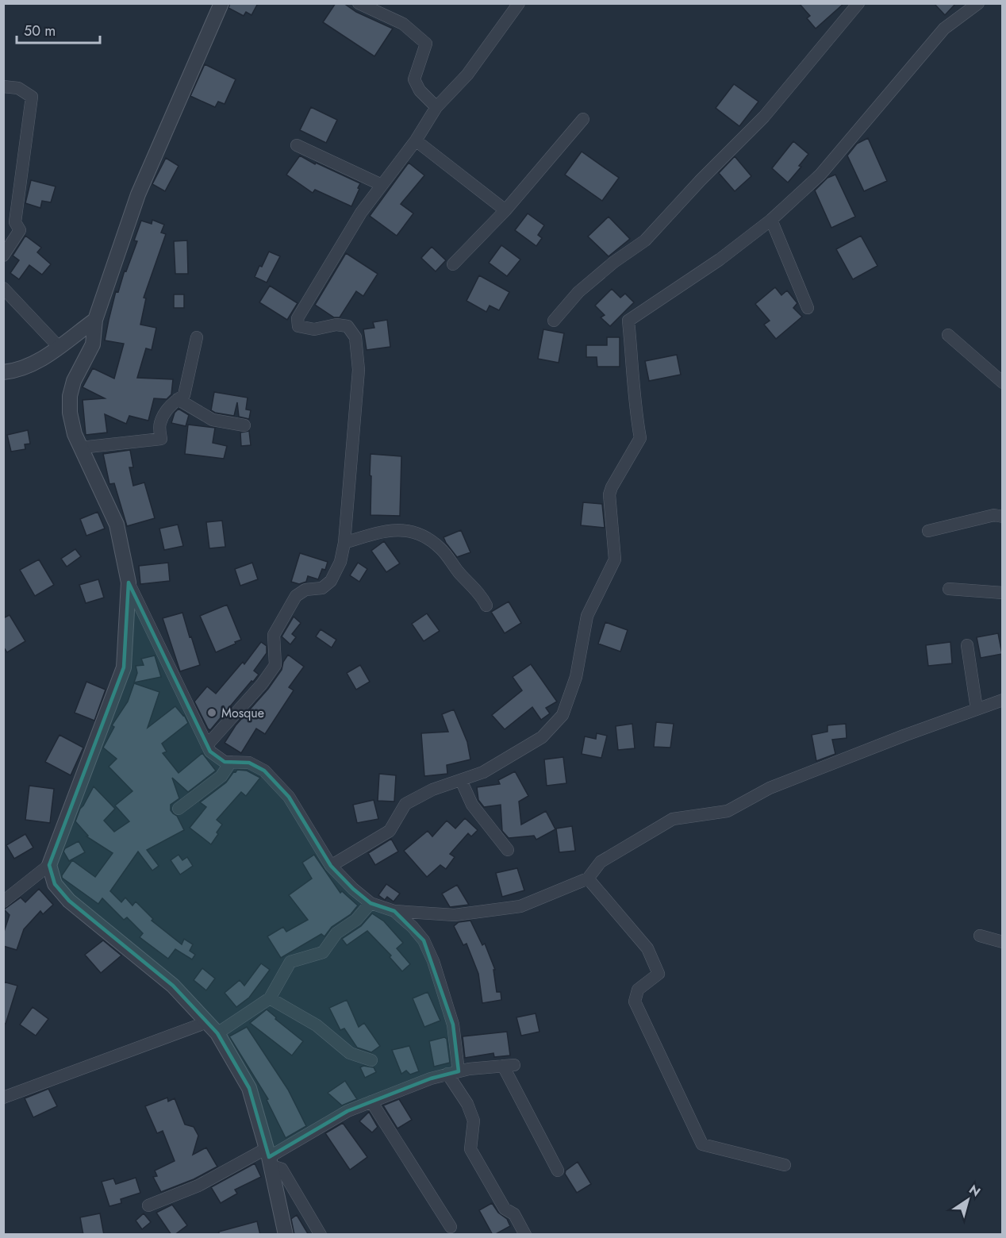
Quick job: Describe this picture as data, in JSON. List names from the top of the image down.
{
  "places": ["Mosque"],
  "scale_bar": "50 m",
  "north": "top right"
}
